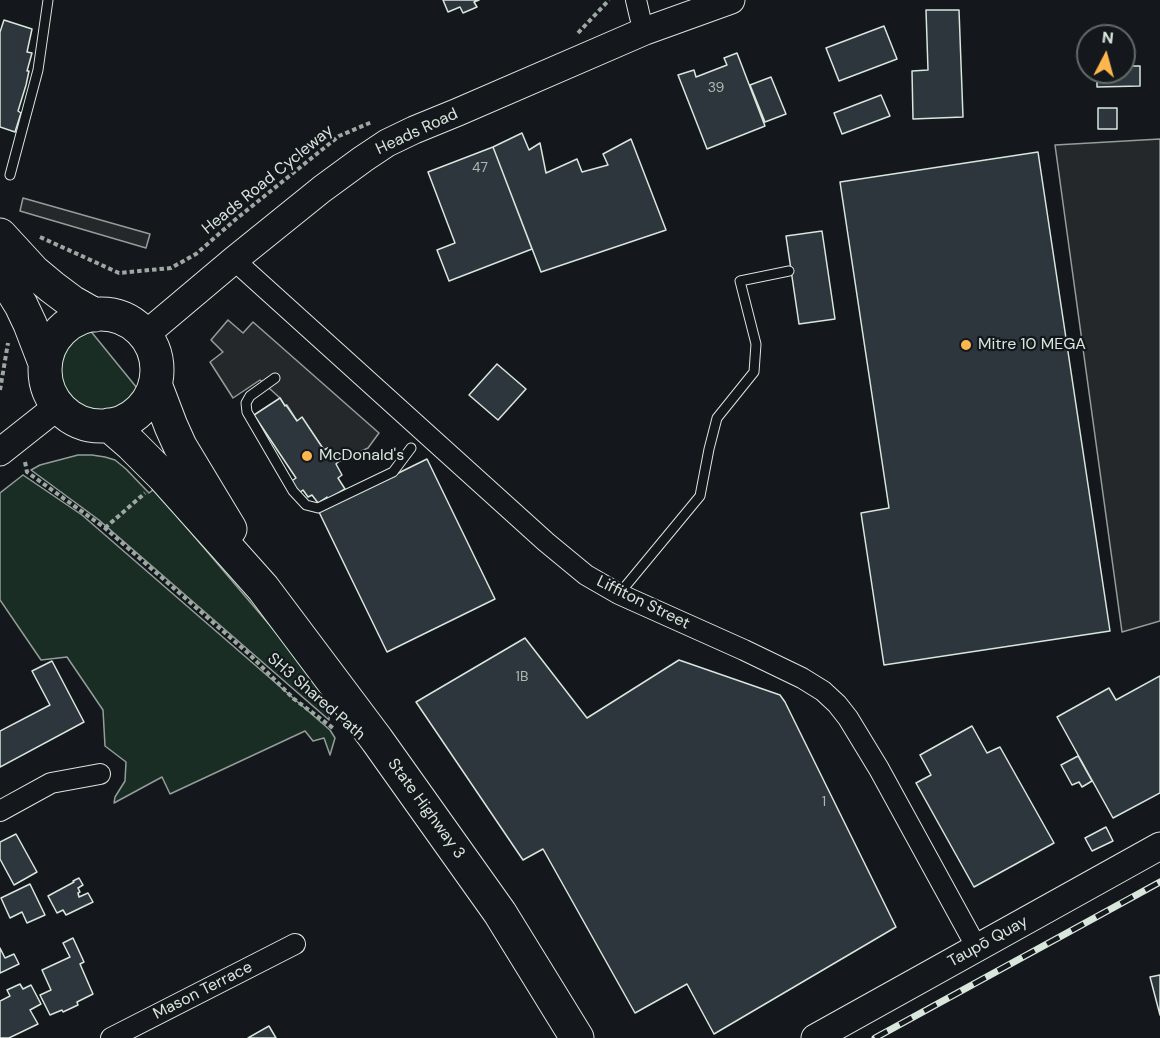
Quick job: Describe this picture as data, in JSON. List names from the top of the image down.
{
  "streets": {
    "highway": ["State Highway 3"],
    "main road": ["Heads Road", "Taupō Quay"],
    "street": ["Liffiton Street", "Mason Terrace"],
    "path": ["Heads Road Cycleway", "SH3 Shared Path"]
  },
  "crossings": [
    ["Heads Road", "Liffiton Street"],
    ["Heads Road", "State Highway 3"],
    ["Liffiton Street", "Taupō Quay"]
  ],
  "places": ["Mitre 10 MEGA", "McDonald's"],
  "house_numbers": [
    "39",
    "47",
    "1B",
    "1"
  ],
  "north": "top"
}
